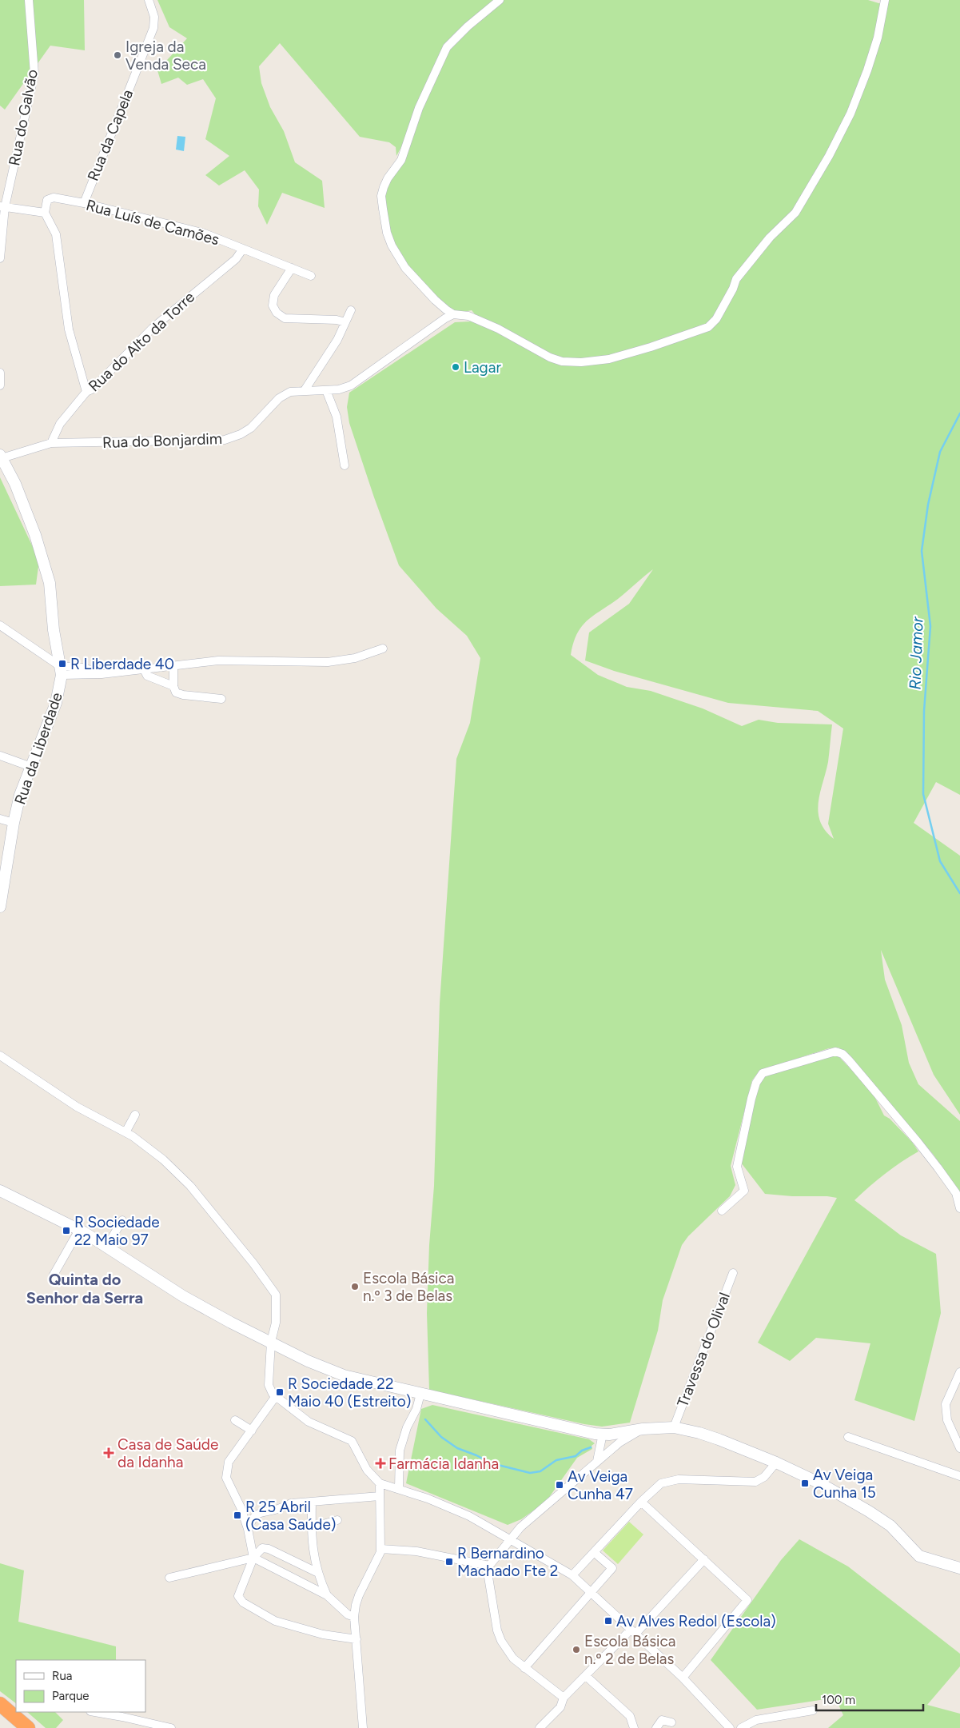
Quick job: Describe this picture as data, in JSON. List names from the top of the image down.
{
  "streets": {
    "street": [
      "Rua do Galvão",
      "Rua da Capela",
      "Rua Luís de Camões",
      "Rua do Alto da Torre",
      "Rua do Bonjardim",
      "Rua da Liberdade",
      "Travessa do Olival"
    ]
  },
  "crossings": [
    ["Rua da Capela", "Rua Luís de Camões"],
    ["Rua Luís de Camões", "Rua do Alto da Torre"],
    ["Rua do Alto da Torre", "Rua do Bonjardim"],
    ["Rua do Bonjardim", "Rua da Liberdade"]
  ],
  "districts": ["Quinta do Senhor da Serra"],
  "water": ["Rio Jamor"],
  "places": {
    "other": [
      "Igreja da Venda Seca",
      "Lagar",
      "Escola Básica n.º 3 de Belas",
      "Escola Básica n.º 2 de Belas"
    ],
    "transit": [
      "R Liberdade 40",
      "R Sociedade 22 Maio 97",
      "R Sociedade 22 Maio 40 (Estreito)",
      "Av Veiga Cunha 15",
      "Av Veiga Cunha 47",
      "R 25 Abril (Casa Saúde)",
      "R Bernardino Machado Fte 2",
      "Av Alves Redol (Escola)"
    ],
    "health": ["Casa de Saúde da Idanha", "Farmácia Idanha"]
  },
  "legend": ["Rua", "Parque"],
  "scale_bar": "100 m"
}
